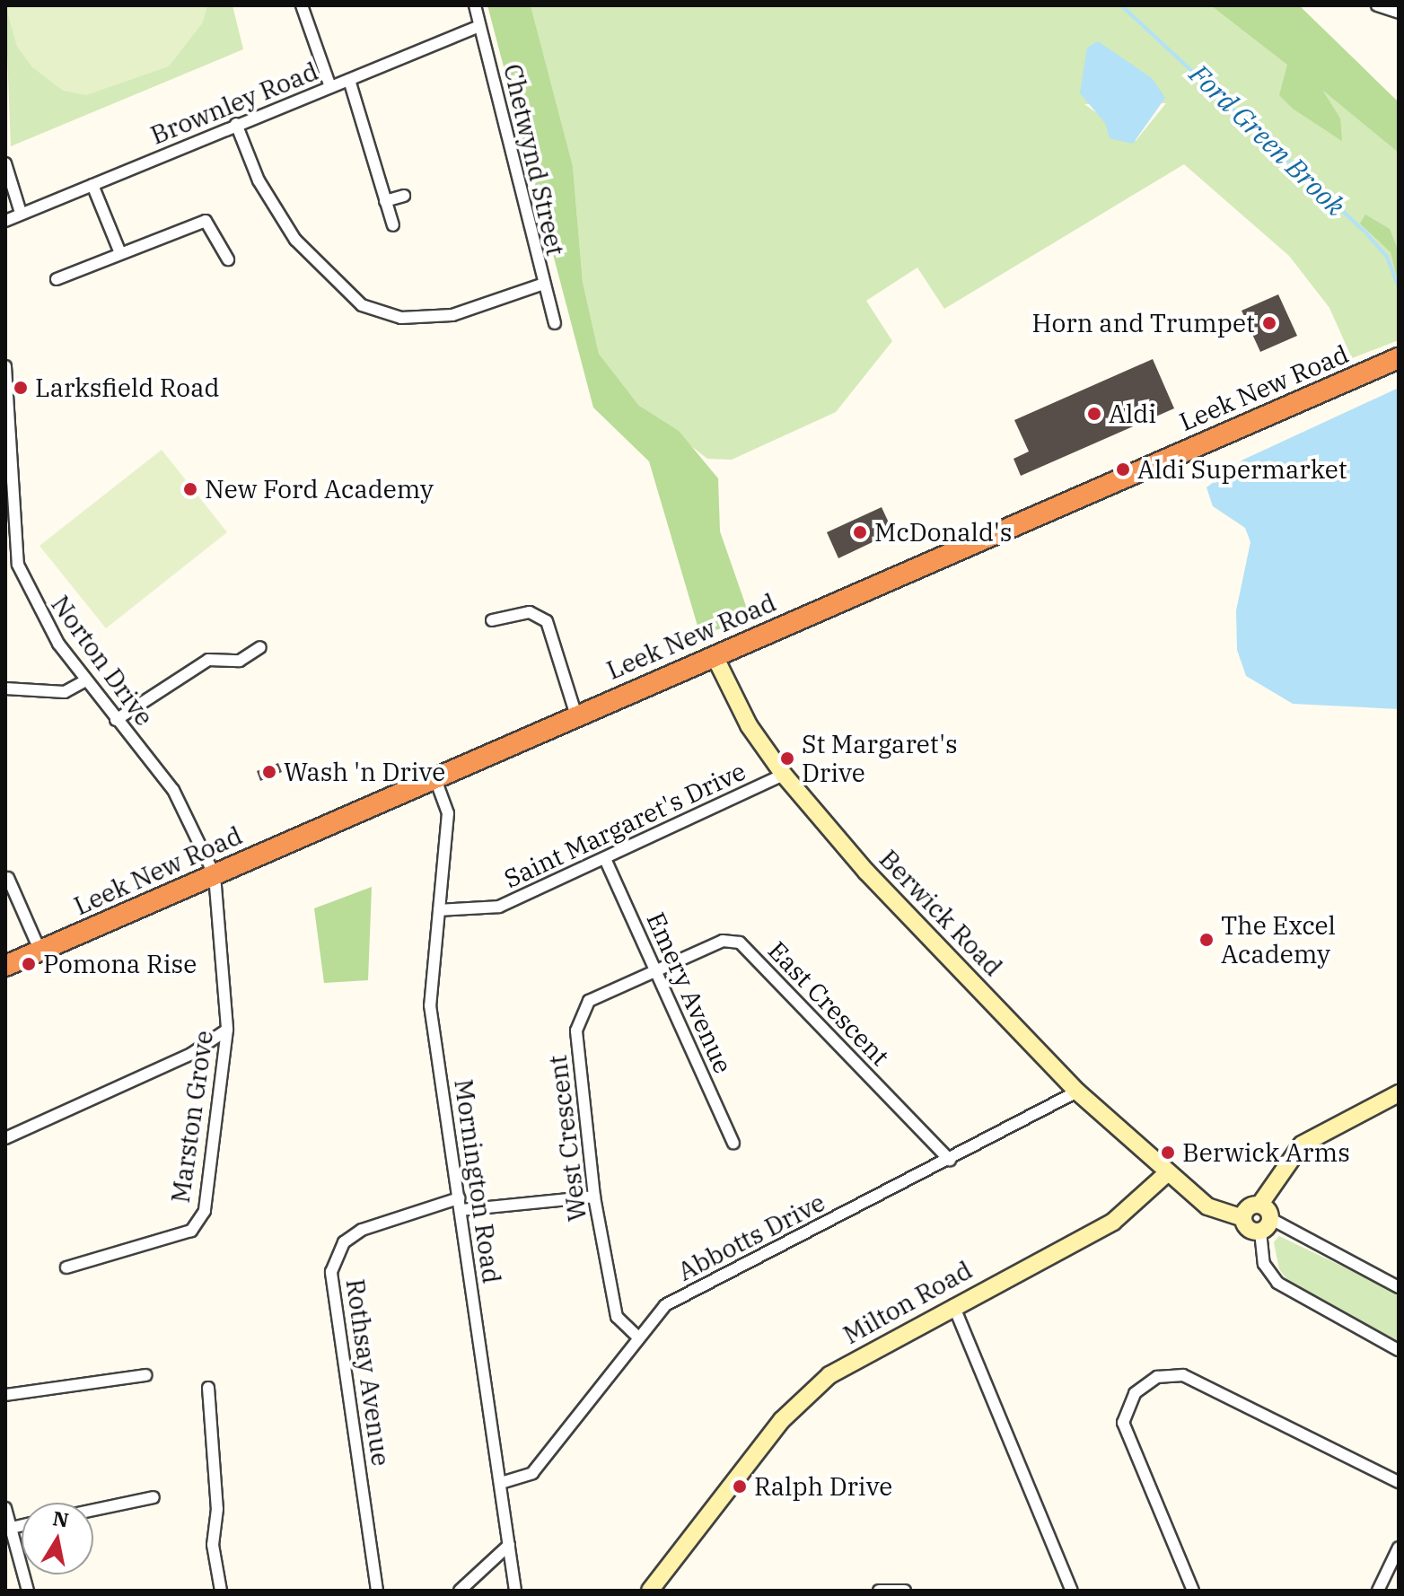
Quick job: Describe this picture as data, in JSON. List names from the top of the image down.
{
  "streets": {
    "highway": ["Leek New Road"],
    "street": [
      "Brownley Road",
      "Chetwynd Street",
      "Norton Drive",
      "Saint Margaret's Drive",
      "Berwick Road",
      "Emery Avenue",
      "East Crescent",
      "Marston Grove",
      "West Crescent",
      "Mornington Road",
      "Abbotts Drive",
      "Milton Road",
      "Rothsay Avenue"
    ]
  },
  "crossings": [
    ["Brownley Road", "Chetwynd Street"],
    ["Leek New Road", "Norton Drive"],
    ["Leek New Road", "Berwick Road"],
    ["Leek New Road", "Marston Grove"],
    ["Leek New Road", "Mornington Road"],
    ["Norton Drive", "Marston Grove"],
    ["Saint Margaret's Drive", "Berwick Road"],
    ["Saint Margaret's Drive", "Emery Avenue"],
    ["Saint Margaret's Drive", "Mornington Road"],
    ["Berwick Road", "Abbotts Drive"],
    ["Berwick Road", "Milton Road"],
    ["Emery Avenue", "East Crescent"],
    ["Emery Avenue", "West Crescent"],
    ["East Crescent", "West Crescent"],
    ["East Crescent", "Abbotts Drive"],
    ["West Crescent", "Abbotts Drive"],
    ["West Crescent", "Rothsay Avenue"],
    ["Mornington Road", "Abbotts Drive"],
    ["Mornington Road", "Rothsay Avenue"]
  ],
  "water": ["Ford Green Brook"],
  "places": [
    "Horn and Trumpet",
    "Larksfield Road",
    "Aldi",
    "Aldi Supermarket",
    "New Ford Academy",
    "McDonald's",
    "St Margaret's Drive",
    "Wash 'n Drive",
    "The Excel Academy",
    "Pomona Rise",
    "Berwick Arms",
    "Ralph Drive"
  ],
  "north": "top"
}
